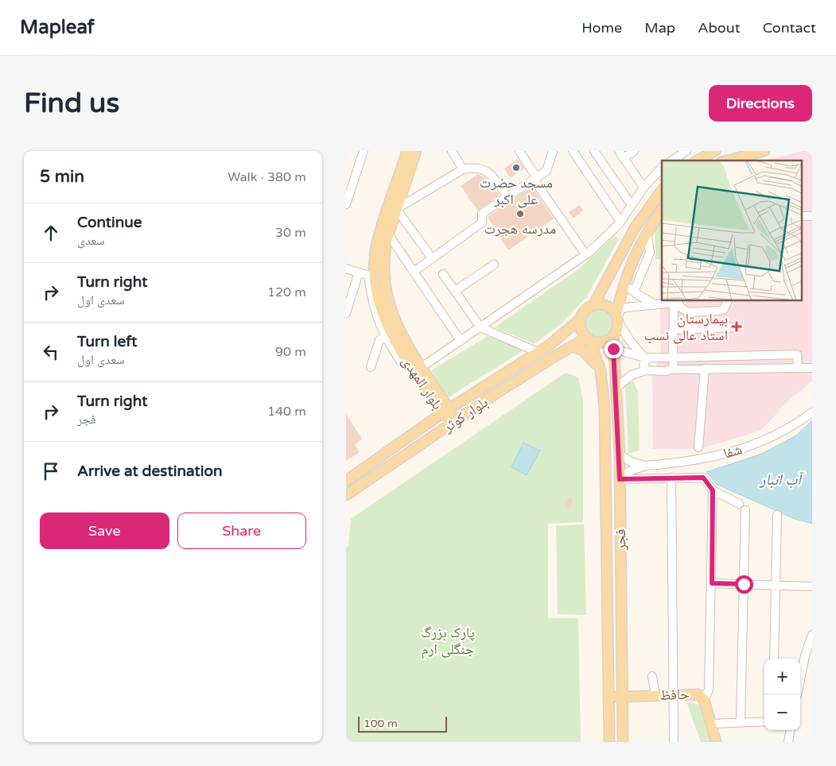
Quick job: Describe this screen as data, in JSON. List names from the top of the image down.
{
  "streets": {
    "main road": [
      "بلوار المهدی",
      "بلوار کوثر",
      "فجر",
      "حافظ"
    ],
    "street": ["شفا"]
  },
  "crossings": [
    ["بلوار المهدی", "بلوار کوثر"],
    ["بلوار کوثر", "فجر"],
    ["فجر", "حافظ"]
  ],
  "water": ["آب انبار"],
  "parks": ["پارک بزرگ جنگلی ارم"],
  "places": {
    "other": ["مسجد حضرت علی اکبر", "مدرسه هجرت"],
    "health": ["بیمارستان استاد عالی نسب"]
  },
  "scale_bar": "100 m",
  "page": {
    "header": "Mapleaf",
    "nav": [
      "Home",
      "Map",
      "About",
      "Contact"
    ],
    "buttons": [
      "Directions",
      ["Save", "Share"]
    ],
    "title": "Find us",
    "heading": ["5 min", "Walk · 380 m"],
    "list": [
      ["Continue", "سعدی", "30 m"],
      ["Turn right", "سعدی اول", "120 m"],
      ["Turn left", "سعدی اول", "90 m"],
      ["Turn right", "فجر", "140 m"],
      "Arrive at destination"
    ],
    "map_buttons": ["+", "−"],
    "scale": "100 m"
  }
}
